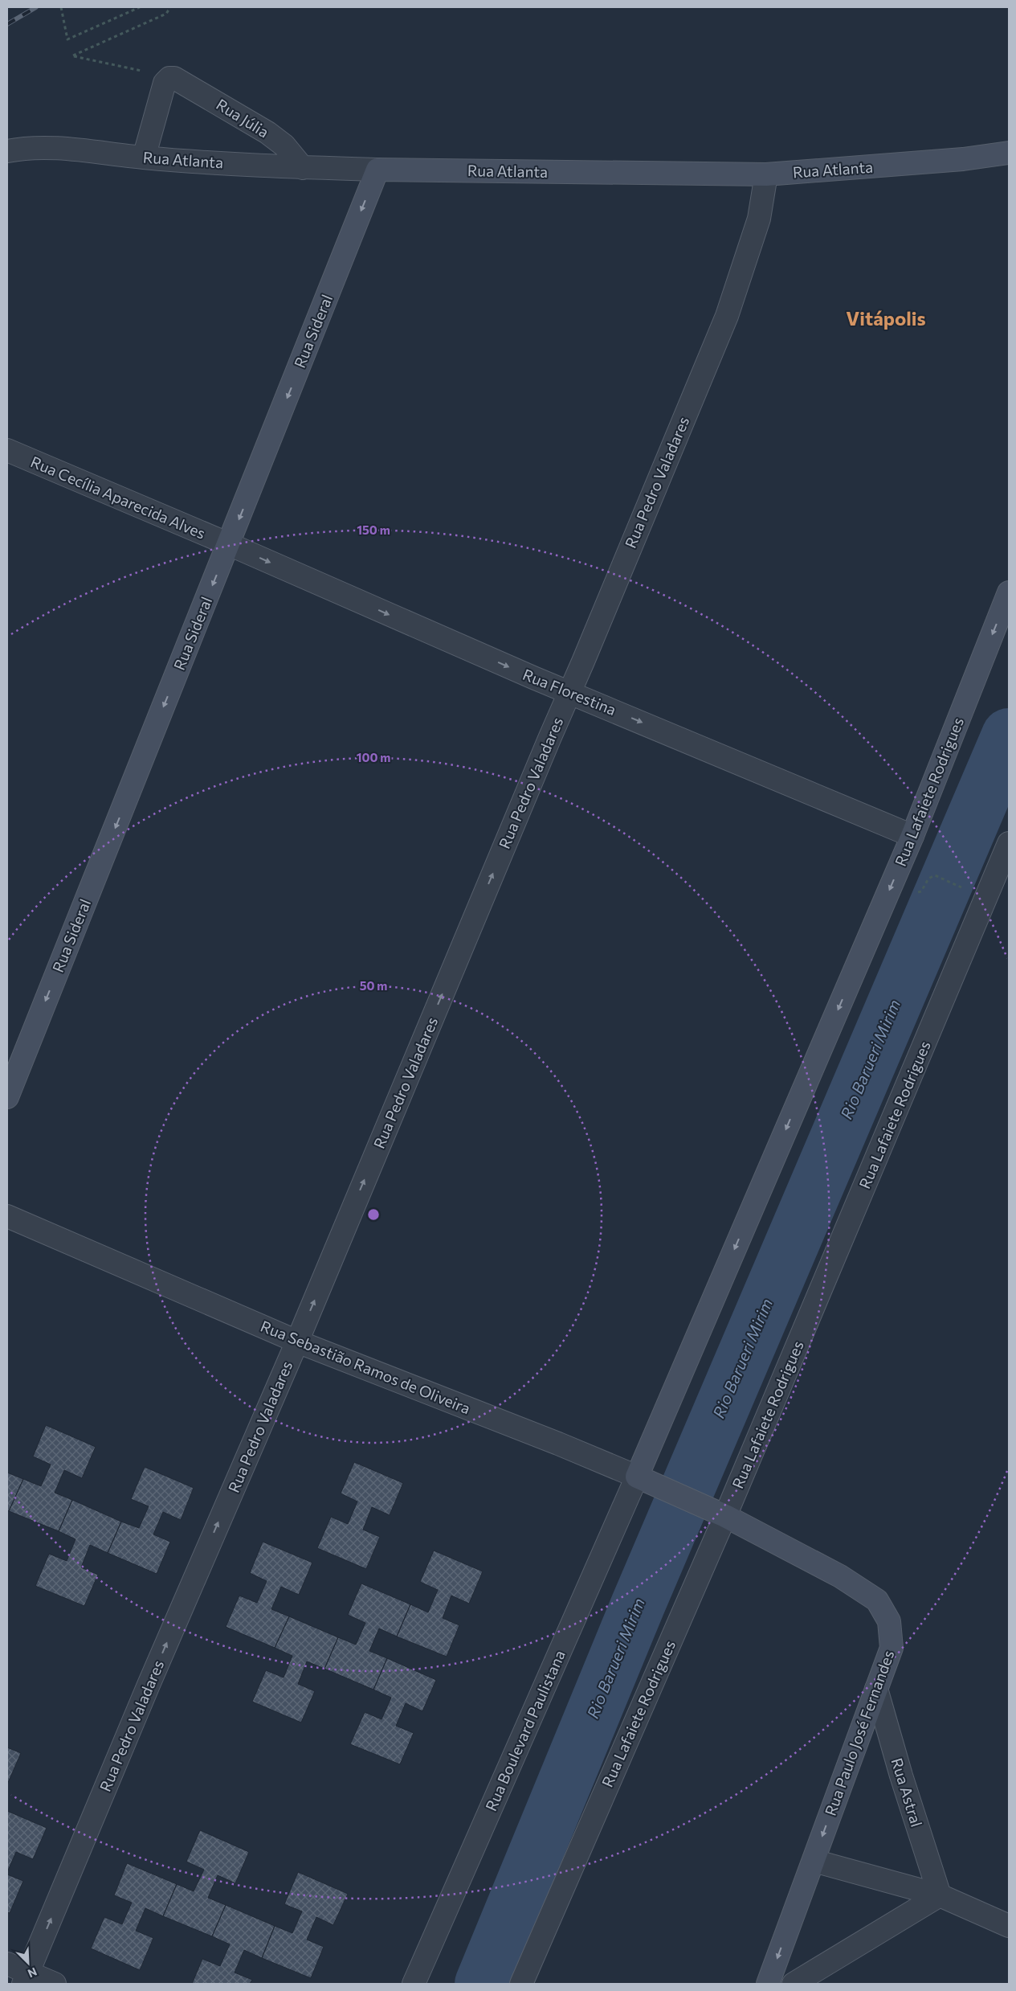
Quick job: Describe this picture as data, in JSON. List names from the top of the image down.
{
  "streets": {
    "main road": [
      "Rua Atlanta",
      "Rua Sideral",
      "Rua Lafaiete Rodrigues",
      "Rua Sebastião Ramos de Oliveira",
      "Rua Paulo José Fernandes"
    ],
    "street": [
      "Rua Júlia",
      "Rua Pedro Valadares",
      "Rua Cecília Aparecida Alves",
      "Rua Florestina",
      "Rua Boulevard Paulistana",
      "Rua Astral"
    ]
  },
  "crossings": [
    ["Rua Júlia", "Rua Atlanta"],
    ["Rua Atlanta", "Rua Sideral"],
    ["Rua Atlanta", "Rua Pedro Valadares"],
    ["Rua Sideral", "Rua Cecília Aparecida Alves"],
    ["Rua Sideral", "Rua Florestina"],
    ["Rua Pedro Valadares", "Rua Florestina"],
    ["Rua Pedro Valadares", "Rua Sebastião Ramos de Oliveira"],
    ["Rua Cecília Aparecida Alves", "Rua Florestina"],
    ["Rua Florestina", "Rua Lafaiete Rodrigues"],
    ["Rua Lafaiete Rodrigues", "Rua Sebastião Ramos de Oliveira"],
    ["Rua Lafaiete Rodrigues", "Rua Boulevard Paulistana"],
    ["Rua Lafaiete Rodrigues", "Rua Paulo José Fernandes"],
    ["Rua Sebastião Ramos de Oliveira", "Rua Boulevard Paulistana"],
    ["Rua Sebastião Ramos de Oliveira", "Rua Paulo José Fernandes"],
    ["Rua Paulo José Fernandes", "Rua Astral"]
  ],
  "one_way": [
    "Rua Sideral",
    "Rua Pedro Valadares",
    "Rua Florestina",
    "Rua Lafaiete Rodrigues",
    "Rua Paulo José Fernandes"
  ],
  "districts": ["Vitápolis"],
  "water": ["Rio Barueri Mirim"],
  "north": "bottom right",
  "rings": ["150 m", "100 m", "50 m"]
}
